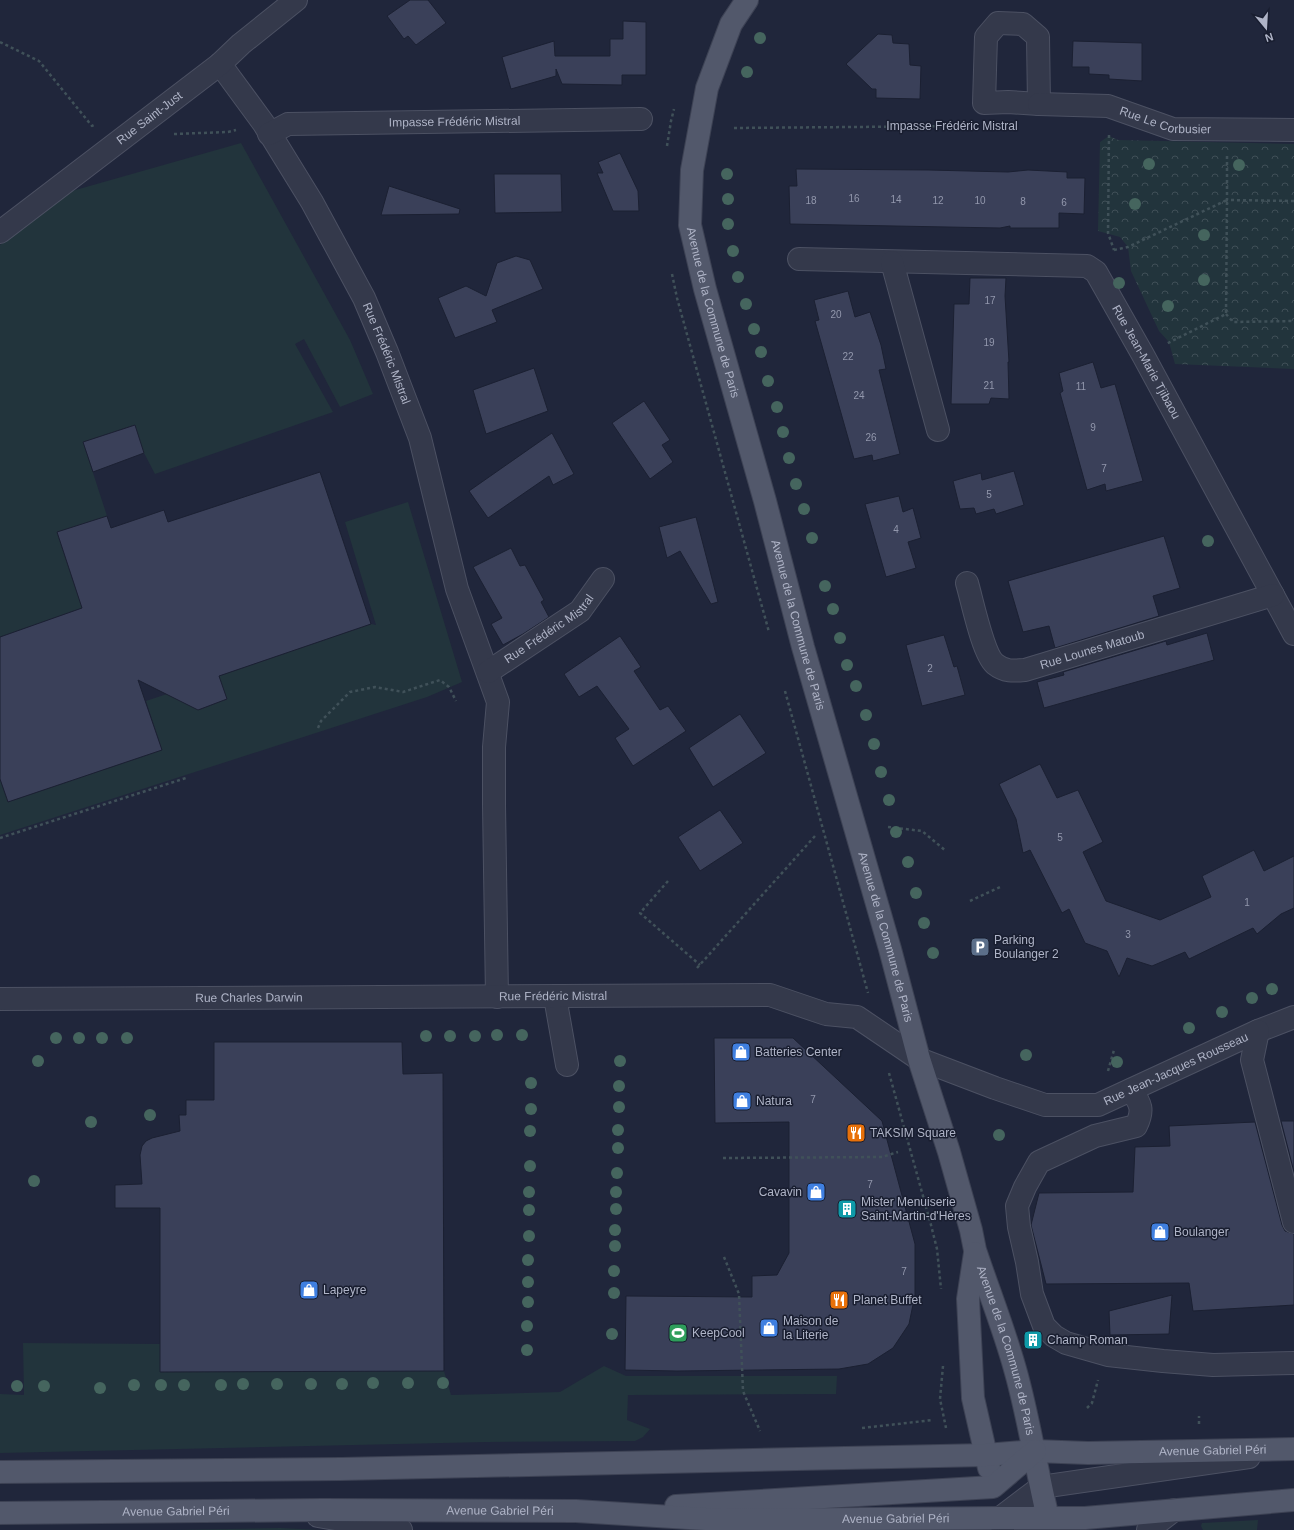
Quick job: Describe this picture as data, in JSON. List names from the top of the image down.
{
  "streets": {
    "main road": ["Avenue de la Commune de Paris", "Avenue Gabriel Péri"],
    "street": [
      "Rue Saint-Just",
      "Rue Le Corbusier",
      "Impasse Frédéric Mistral",
      "Rue Frédéric Mistral",
      "Rue Jean-Marie Tjibaou",
      "Rue Lounes Matoub",
      "Rue Charles Darwin",
      "Rue Jean-Jacques Rousseau"
    ]
  },
  "crossings": [
    ["Rue Saint-Just", "Rue Frédéric Mistral"],
    ["Impasse Frédéric Mistral", "Rue Frédéric Mistral"],
    ["Avenue de la Commune de Paris", "Rue Frédéric Mistral"],
    ["Avenue de la Commune de Paris", "Rue Jean-Jacques Rousseau"],
    ["Avenue de la Commune de Paris", "Avenue Gabriel Péri"],
    ["Rue Frédéric Mistral", "Rue Charles Darwin"],
    ["Rue Frédéric Mistral", "Rue Jean-Jacques Rousseau"],
    ["Rue Jean-Marie Tjibaou", "Rue Lounes Matoub"]
  ],
  "places": {
    "parking": ["Parking Boulanger 2"],
    "shop": [
      "Batteries Center",
      "Natura",
      "Cavavin",
      "Boulanger",
      "Lapeyre",
      "Maison de la Literie"
    ],
    "restaurant": ["TAKSIM Square", "Planet Buffet"],
    "building": ["Mister Menuiserie Saint-Martin-d'Hères", "Champ Roman"],
    "sports": ["KeepCool"]
  },
  "house_numbers": [
    "16",
    "14",
    "18",
    "12",
    "10",
    "8",
    "6",
    "17",
    "20",
    "19",
    "22",
    "21",
    "11",
    "24",
    "9",
    "26",
    "7",
    "5",
    "4",
    "2",
    "5",
    "1",
    "3",
    "7",
    "7",
    "7"
  ],
  "north": "bottom"
}
